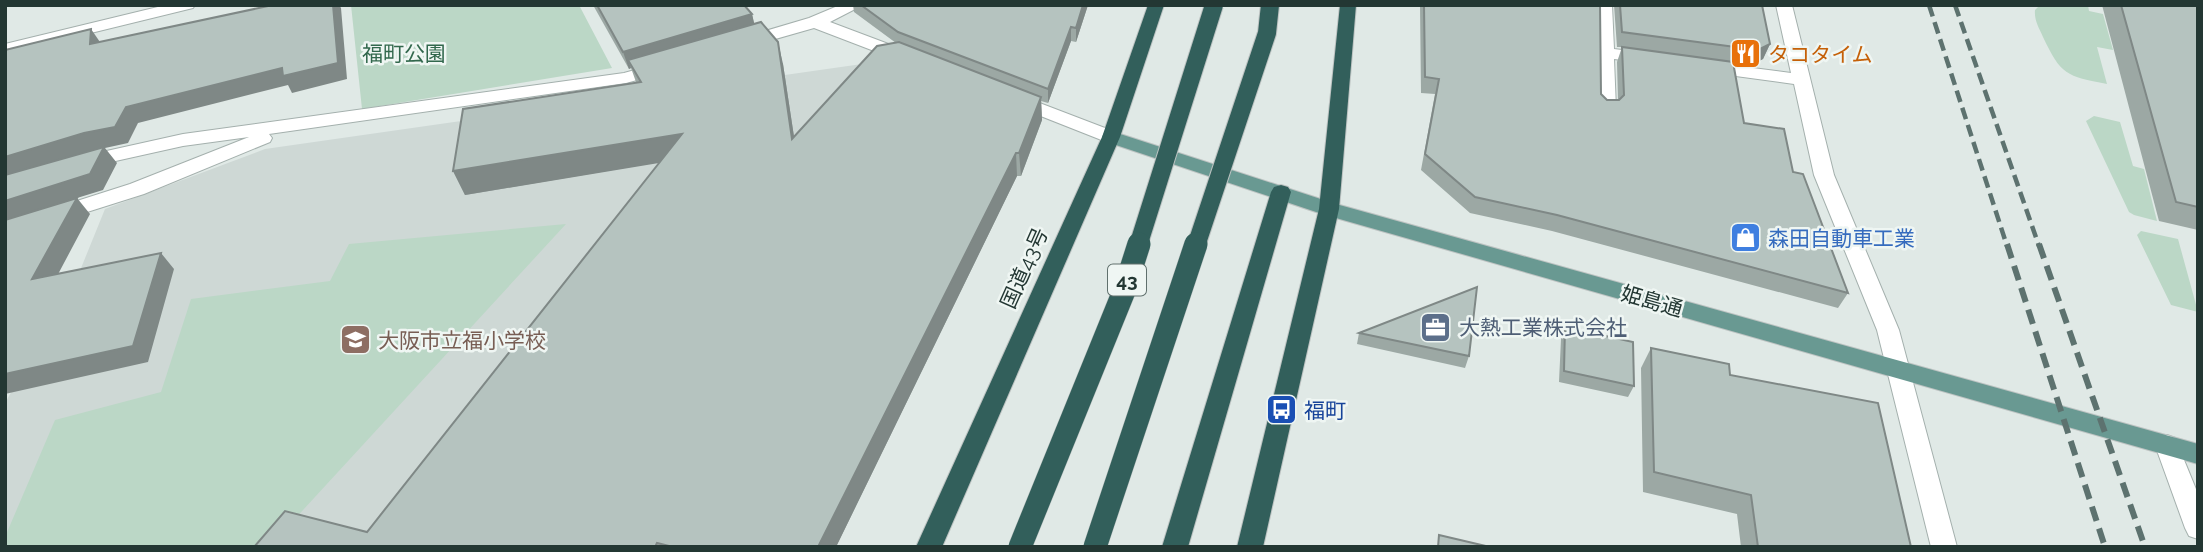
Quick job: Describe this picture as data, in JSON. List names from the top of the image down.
{
  "streets": {
    "highway": ["国道43号", "43"],
    "main road": ["姫島通"]
  },
  "crossings": [
    ["国道43号", "姫島通"]
  ],
  "parks": ["福町公園"],
  "places": {
    "restaurant": ["タコタイム"],
    "shop": ["森田自動車工業"],
    "office": ["大熱工業株式会社"],
    "school or university": ["大阪市立福小学校"],
    "bus stop": ["福町"]
  }
}
